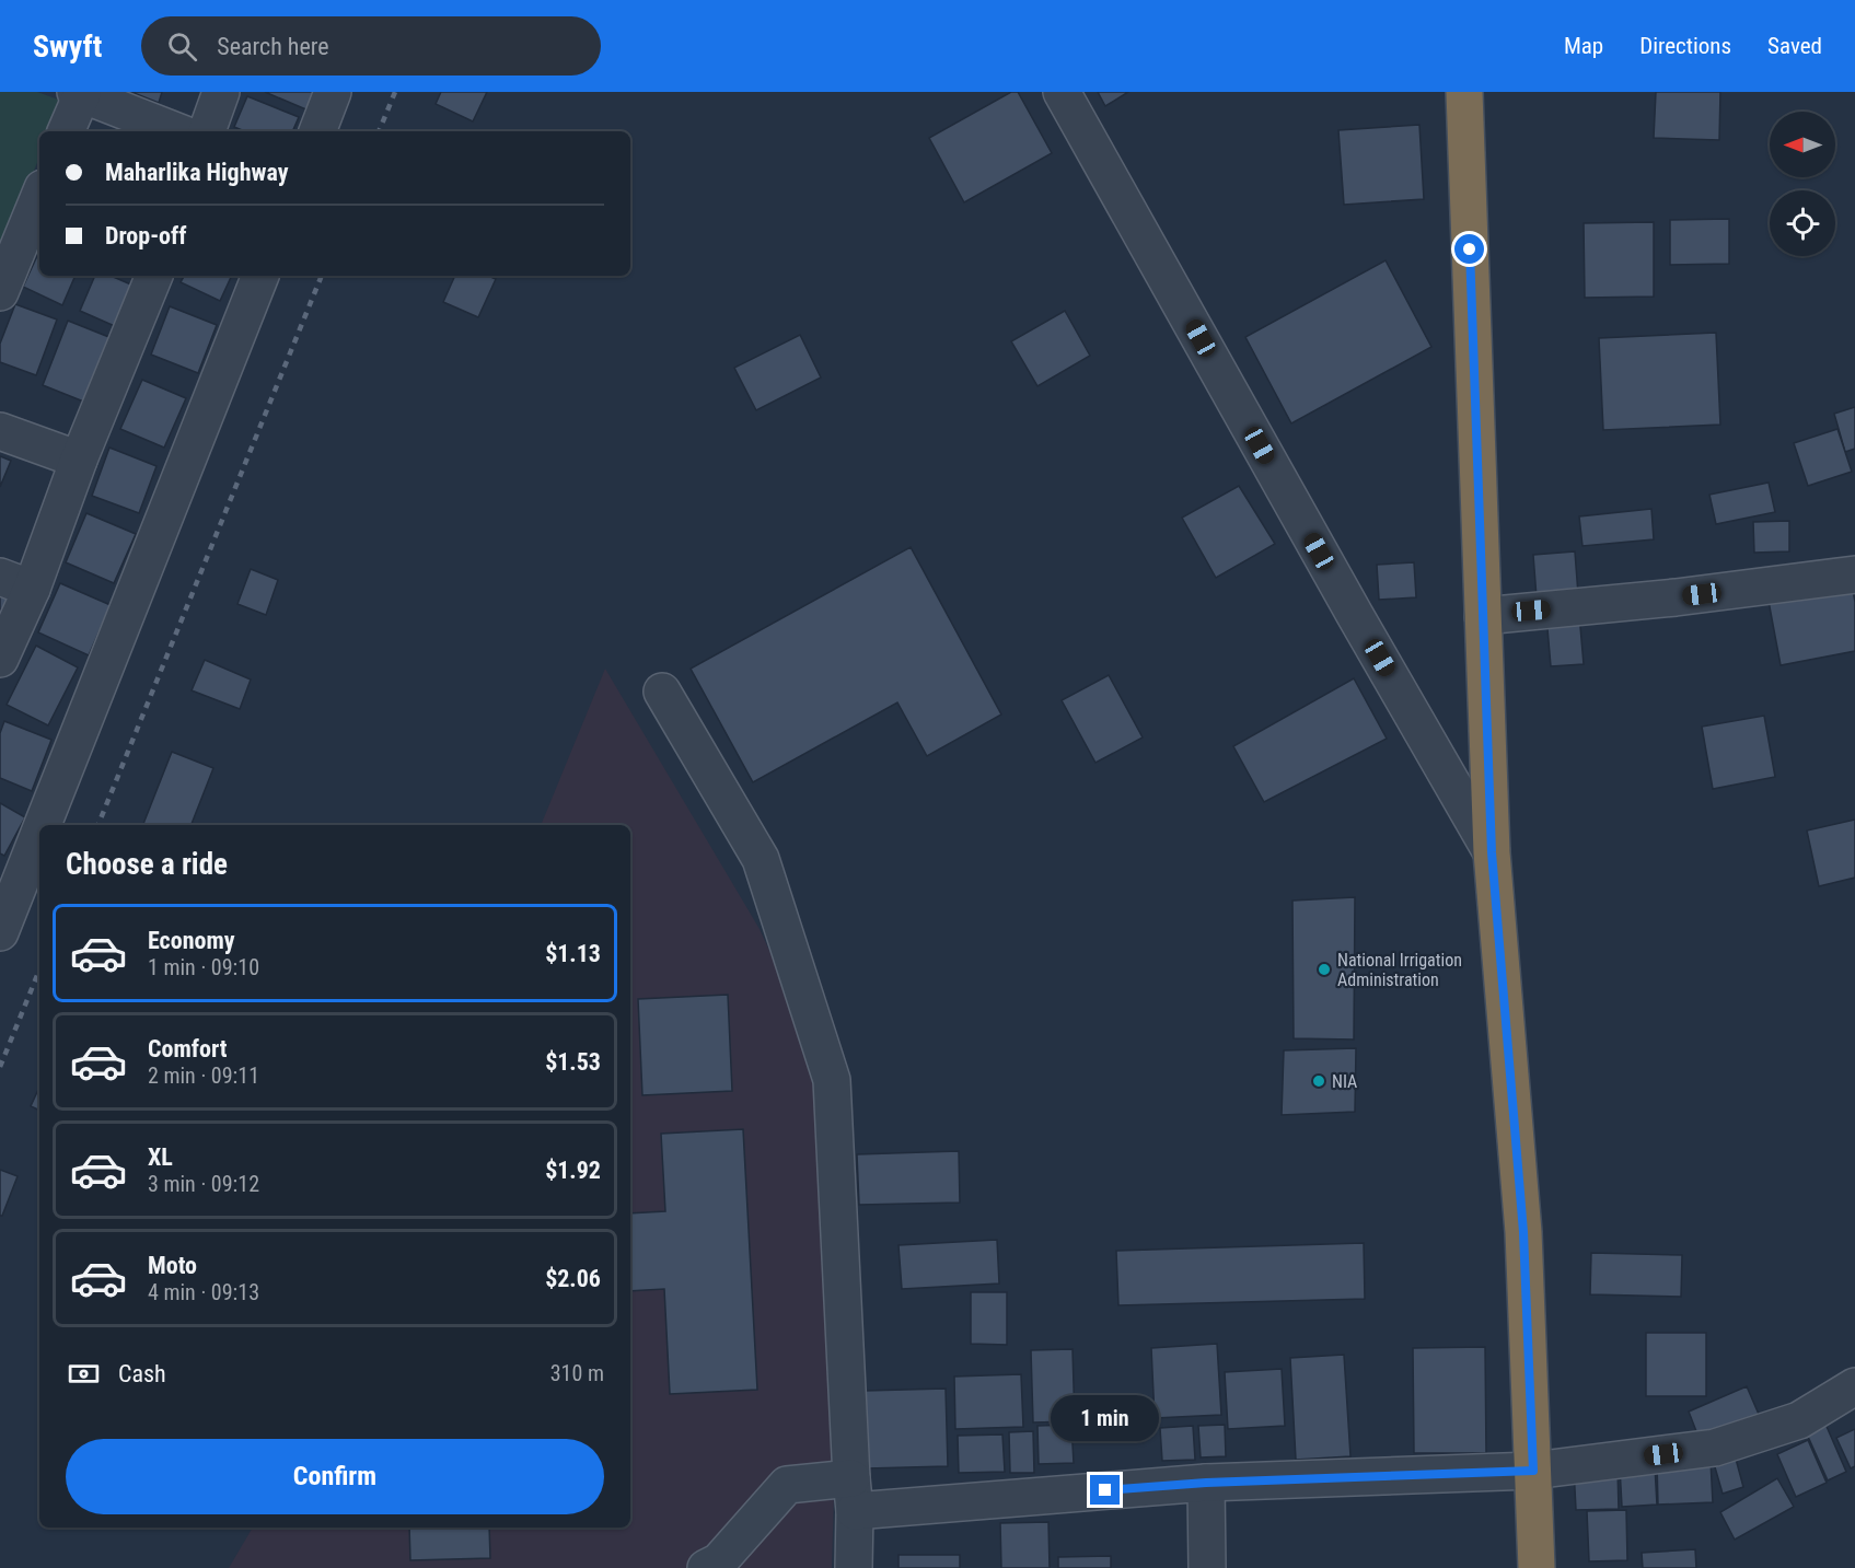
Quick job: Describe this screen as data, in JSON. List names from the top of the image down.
{
  "places": ["National Irrigation Administration", "NIA"],
  "north": "left",
  "page": {
    "header": "Swyft",
    "search": "Search here",
    "nav": ["Map", "Directions", "Saved"],
    "banner": ["Maharlika Highway", "Drop-off"],
    "heading": "Choose a ride",
    "list": [
      {
        "name": "Economy",
        "note": "1 min · 09:10",
        "value": "$1.13"
      },
      {
        "name": "Comfort",
        "note": "2 min · 09:11",
        "value": "$1.53"
      },
      {
        "name": "XL",
        "note": "3 min · 09:12",
        "value": "$1.92"
      },
      {
        "name": "Moto",
        "note": "4 min · 09:13",
        "value": "$2.06"
      }
    ],
    "pay": ["Cash", "310 m"],
    "bubble": "1 min",
    "buttons": "Confirm"
  }
}
